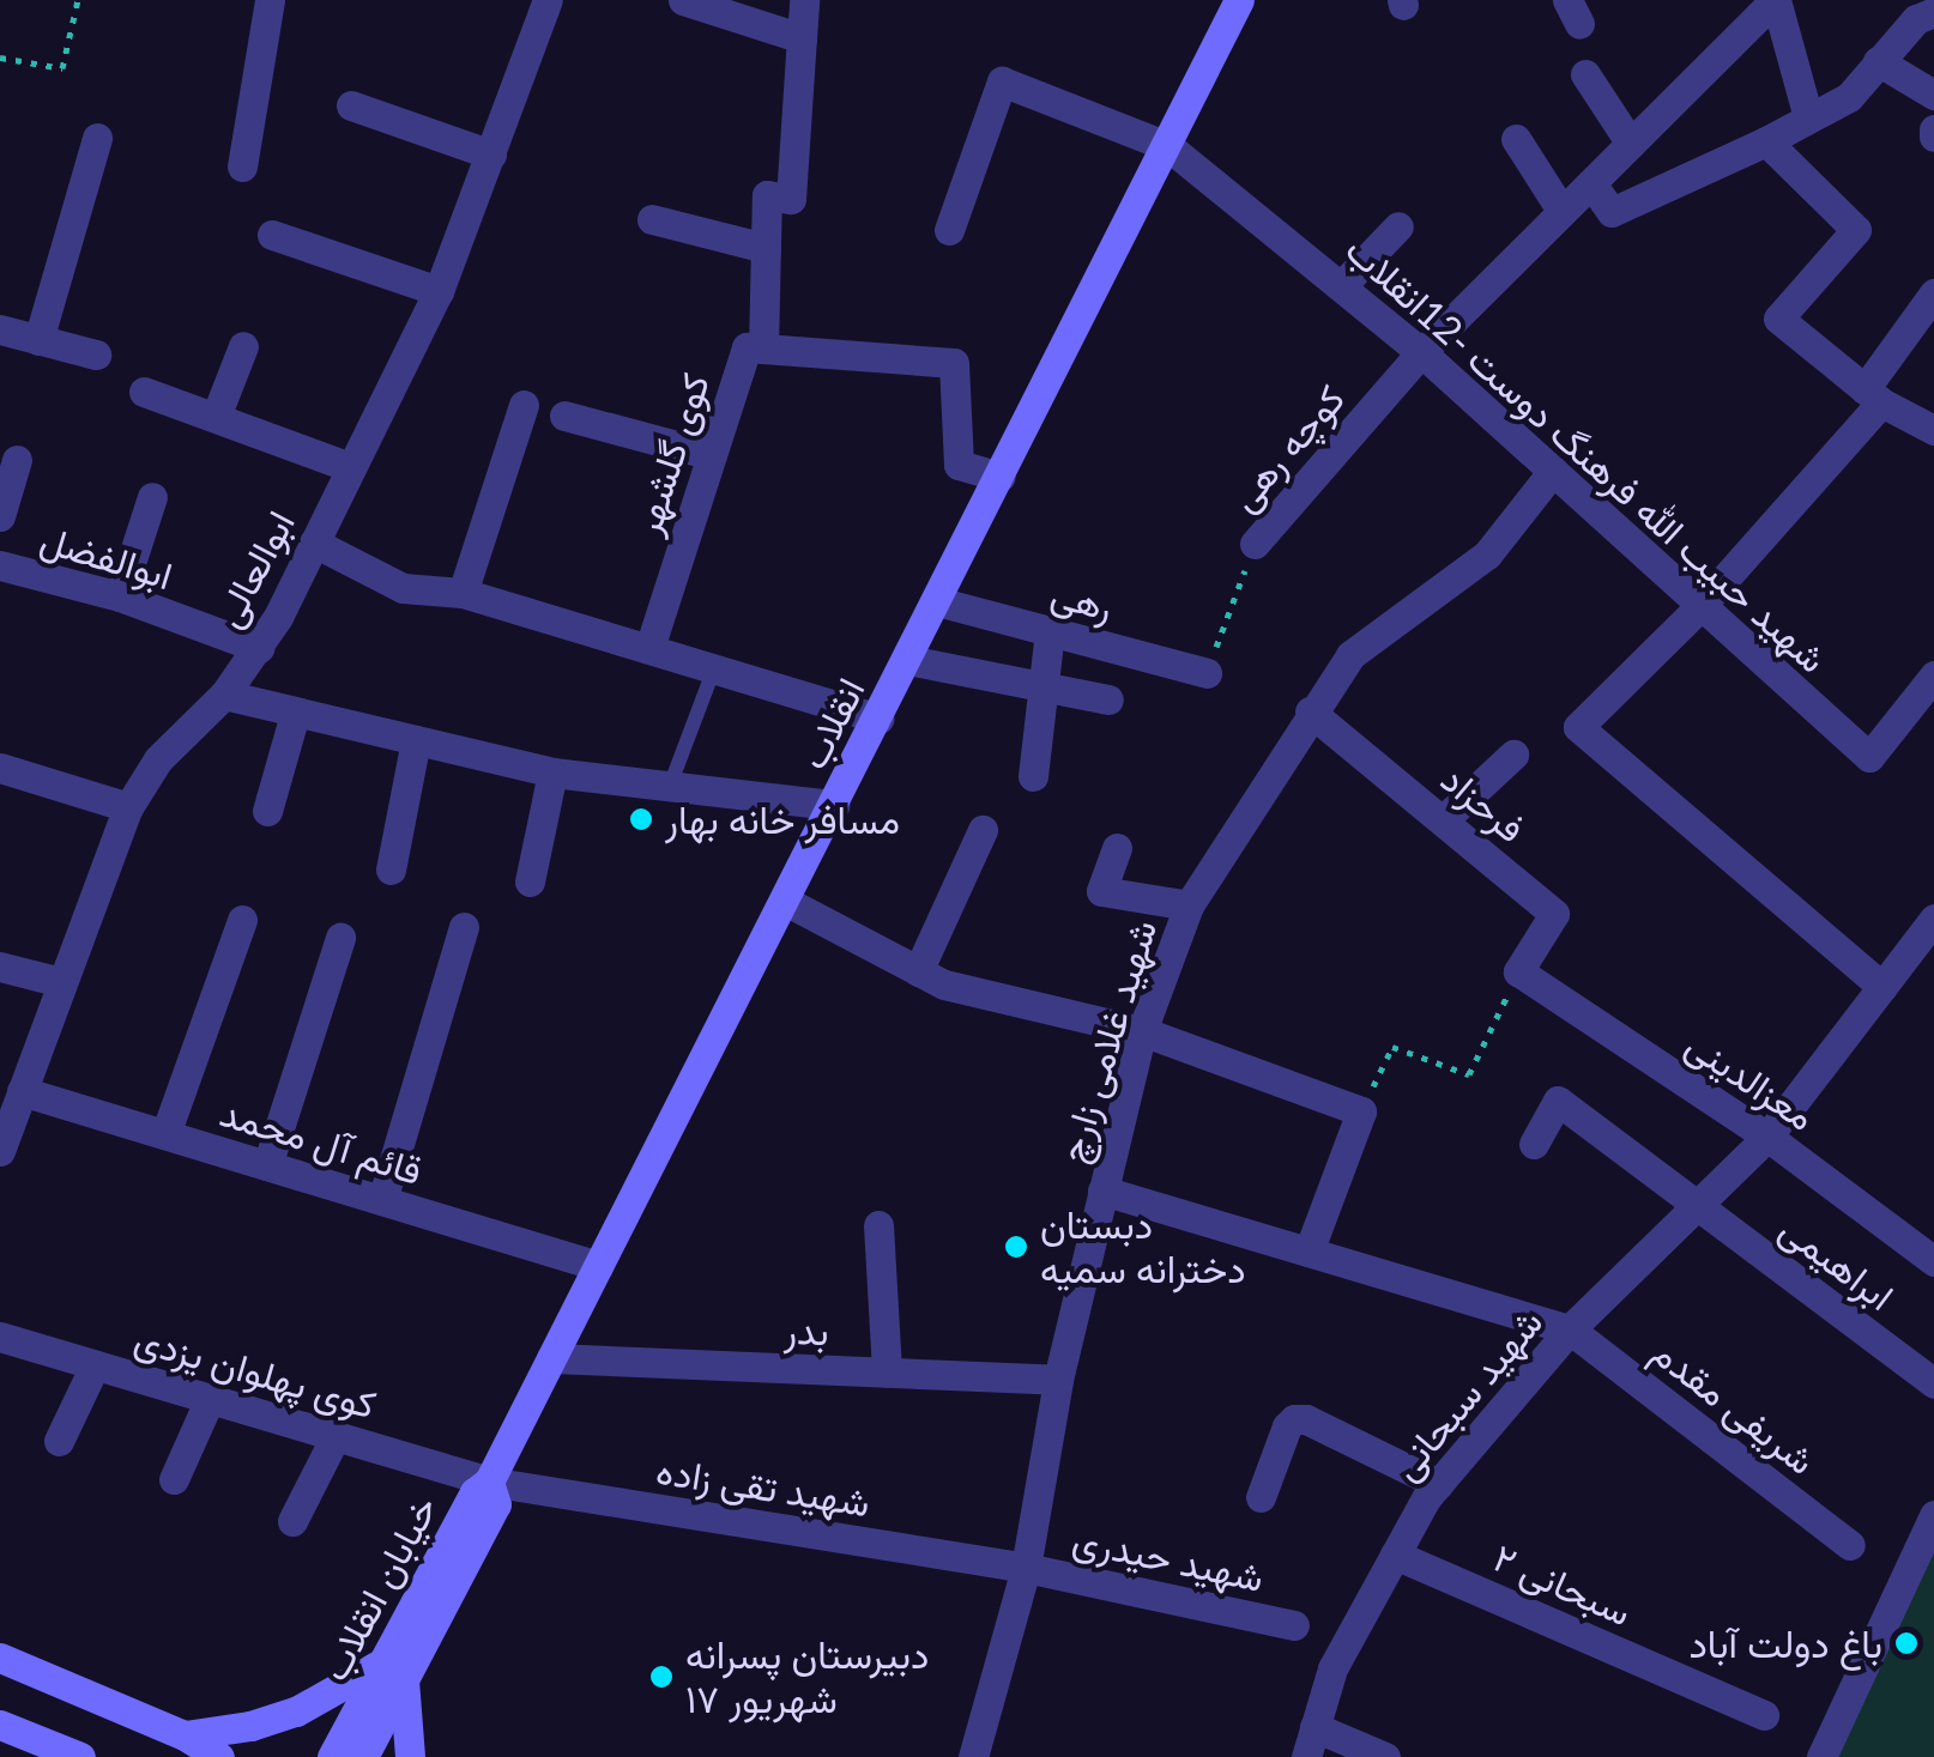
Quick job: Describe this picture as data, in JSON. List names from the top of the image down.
{
  "streets": {
    "main road": ["انقلاب", "خیابان انقلاب"],
    "street": [
      "کوچه رهی",
      "کوی گلشهر",
      "شهید حبیب الله فرهنگ دوست -12انقلاب",
      "ابوالفضل",
      "ابوالعالی",
      "رهی",
      "فرحزاد",
      "شهید غلامی زارچ",
      "معزالدینی",
      "قائم آل محمد",
      "ابراهیمی",
      "بدر",
      "کوی پهلوان یزدی",
      "شهید سبحانی",
      "شریفی مقدم",
      "شهید تقی زاده",
      "شهید حیدری",
      "سبحانی ۲"
    ]
  },
  "crossings": [
    ["کوچه رهی", "شهید حبیب الله فرهنگ دوست -12انقلاب"],
    ["کوچه رهی", "رهی"],
    ["کوی گلشهر", "انقلاب"],
    ["شهید حبیب الله فرهنگ دوست -12انقلاب", "انقلاب"],
    ["شهید حبیب الله فرهنگ دوست -12انقلاب", "شهید غلامی زارچ"],
    ["ابوالفضل", "ابوالعالی"],
    ["ابوالعالی", "قائم آل محمد"],
    ["رهی", "انقلاب"],
    ["انقلاب", "قائم آل محمد"],
    ["انقلاب", "بدر"],
    ["انقلاب", "کوی پهلوان یزدی"],
    ["انقلاب", "شهید تقی زاده"],
    ["انقلاب", "خیابان انقلاب"],
    ["فرحزاد", "شهید غلامی زارچ"],
    ["فرحزاد", "معزالدینی"],
    ["شهید غلامی زارچ", "بدر"],
    ["شهید غلامی زارچ", "شهید تقی زاده"],
    ["شهید غلامی زارچ", "شهید حیدری"],
    ["معزالدینی", "شهید سبحانی"],
    ["ابراهیمی", "شهید سبحانی"],
    ["کوی پهلوان یزدی", "شهید تقی زاده"],
    ["کوی پهلوان یزدی", "خیابان انقلاب"],
    ["شهید سبحانی", "شریفی مقدم"],
    ["شهید سبحانی", "سبحانی ۲"],
    ["شهید تقی زاده", "شهید حیدری"],
    ["شهید تقی زاده", "خیابان انقلاب"]
  ],
  "places": [
    "مسافر خانه بهار",
    "دبستان دخترانه سمیه",
    "باغ دولت آباد",
    "دبیرستان پسرانه ۱۷ شهریور"
  ]
}
